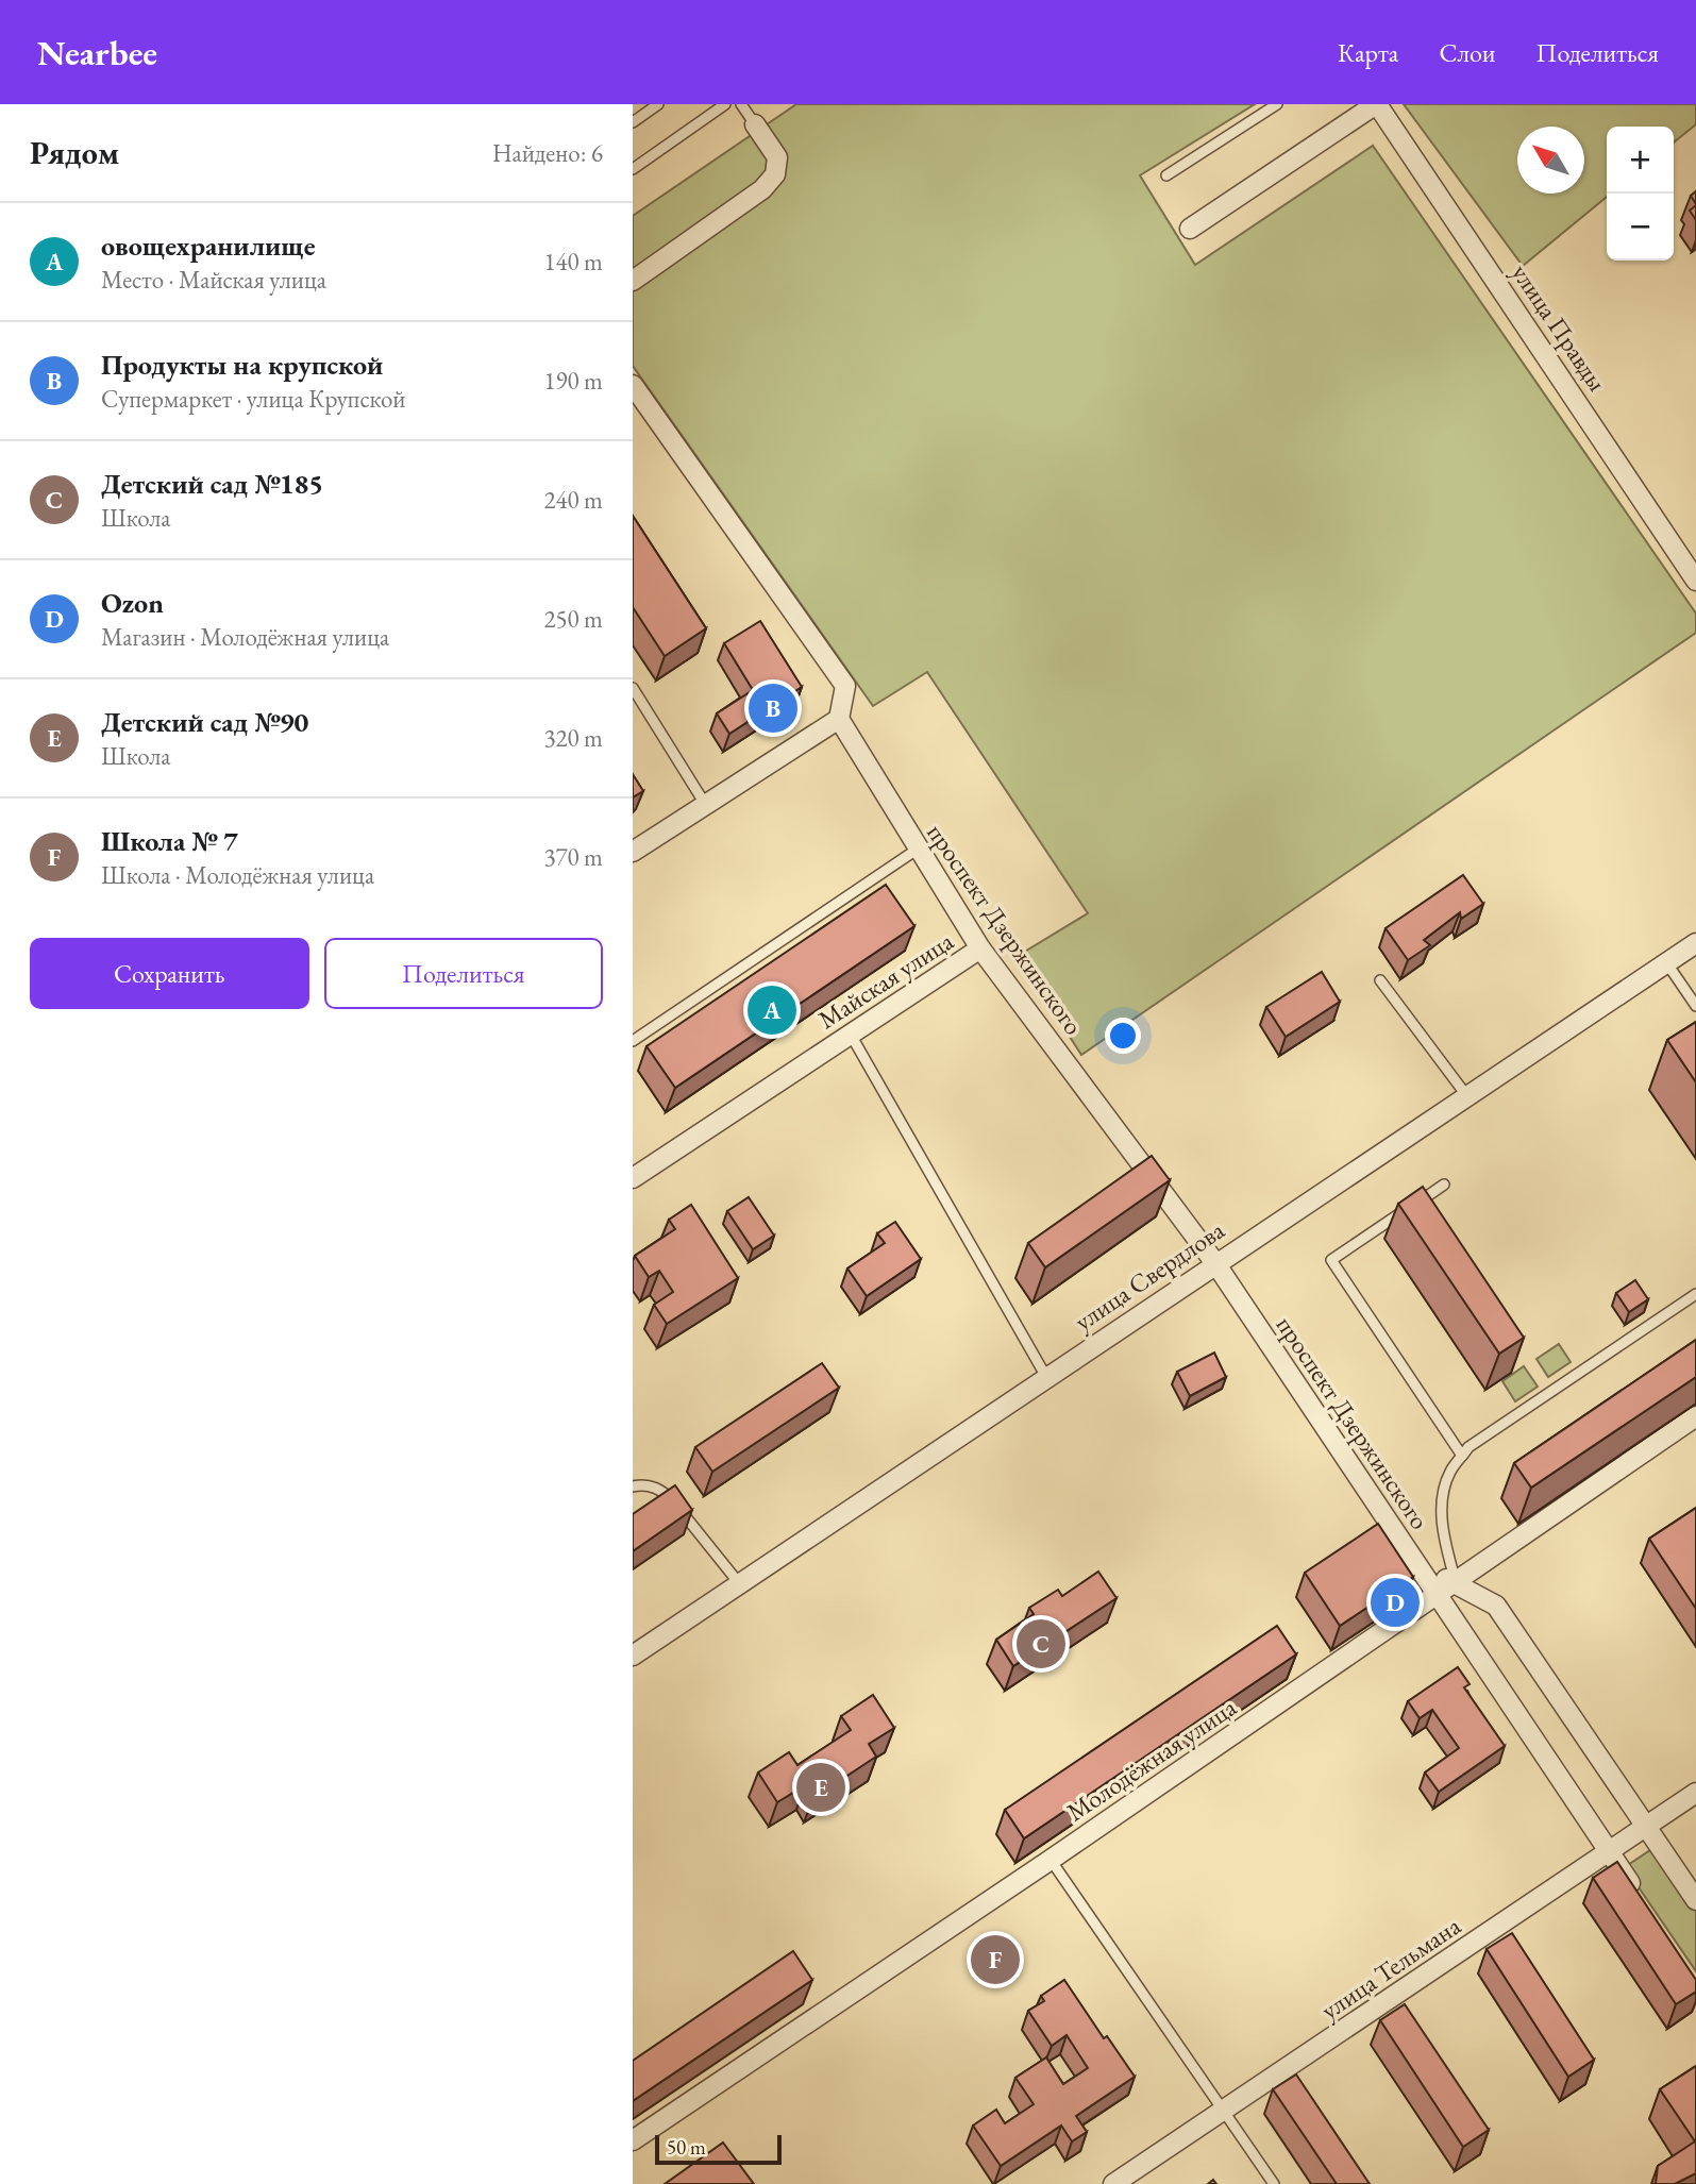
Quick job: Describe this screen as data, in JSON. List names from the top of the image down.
{
  "streets": {
    "street": [
      "улица Правды",
      "проспект Дзержинского",
      "Майская улица",
      "улица Свердлова",
      "Молодёжная улица",
      "улица Тельмана"
    ]
  },
  "crossings": [
    ["проспект Дзержинского", "Майская улица"],
    ["проспект Дзержинского", "улица Свердлова"],
    ["проспект Дзержинского", "Молодёжная улица"],
    ["проспект Дзержинского", "улица Тельмана"]
  ],
  "scale_bar": "50 m",
  "north": "top left",
  "page": {
    "header": "Nearbee",
    "nav": ["Карта", "Слои", "Поделиться"],
    "heading": ["Рядом", "Найдено: 6"],
    "map_buttons": ["+", "−"],
    "list": [
      {
        "mark": "A",
        "name": "овощехранилище",
        "note": "Место · Майская улица",
        "value": "140 m"
      },
      {
        "mark": "B",
        "name": "Продукты на крупской",
        "note": "Супермаркет · улица Крупской",
        "value": "190 m"
      },
      {
        "mark": "C",
        "name": "Детский сад №185",
        "note": "Школа",
        "value": "240 m"
      },
      {
        "mark": "D",
        "name": "Ozon",
        "note": "Магазин · Молодёжная улица",
        "value": "250 m"
      },
      {
        "mark": "E",
        "name": "Детский сад №90",
        "note": "Школа",
        "value": "320 m"
      },
      {
        "mark": "F",
        "name": "Школа № 7",
        "note": "Школа · Молодёжная улица",
        "value": "370 m"
      }
    ],
    "pins": [
      "B",
      "A",
      "D",
      "C",
      "E",
      "F"
    ],
    "buttons": ["Сохранить", "Поделиться"],
    "scale": "50 m"
  }
}
